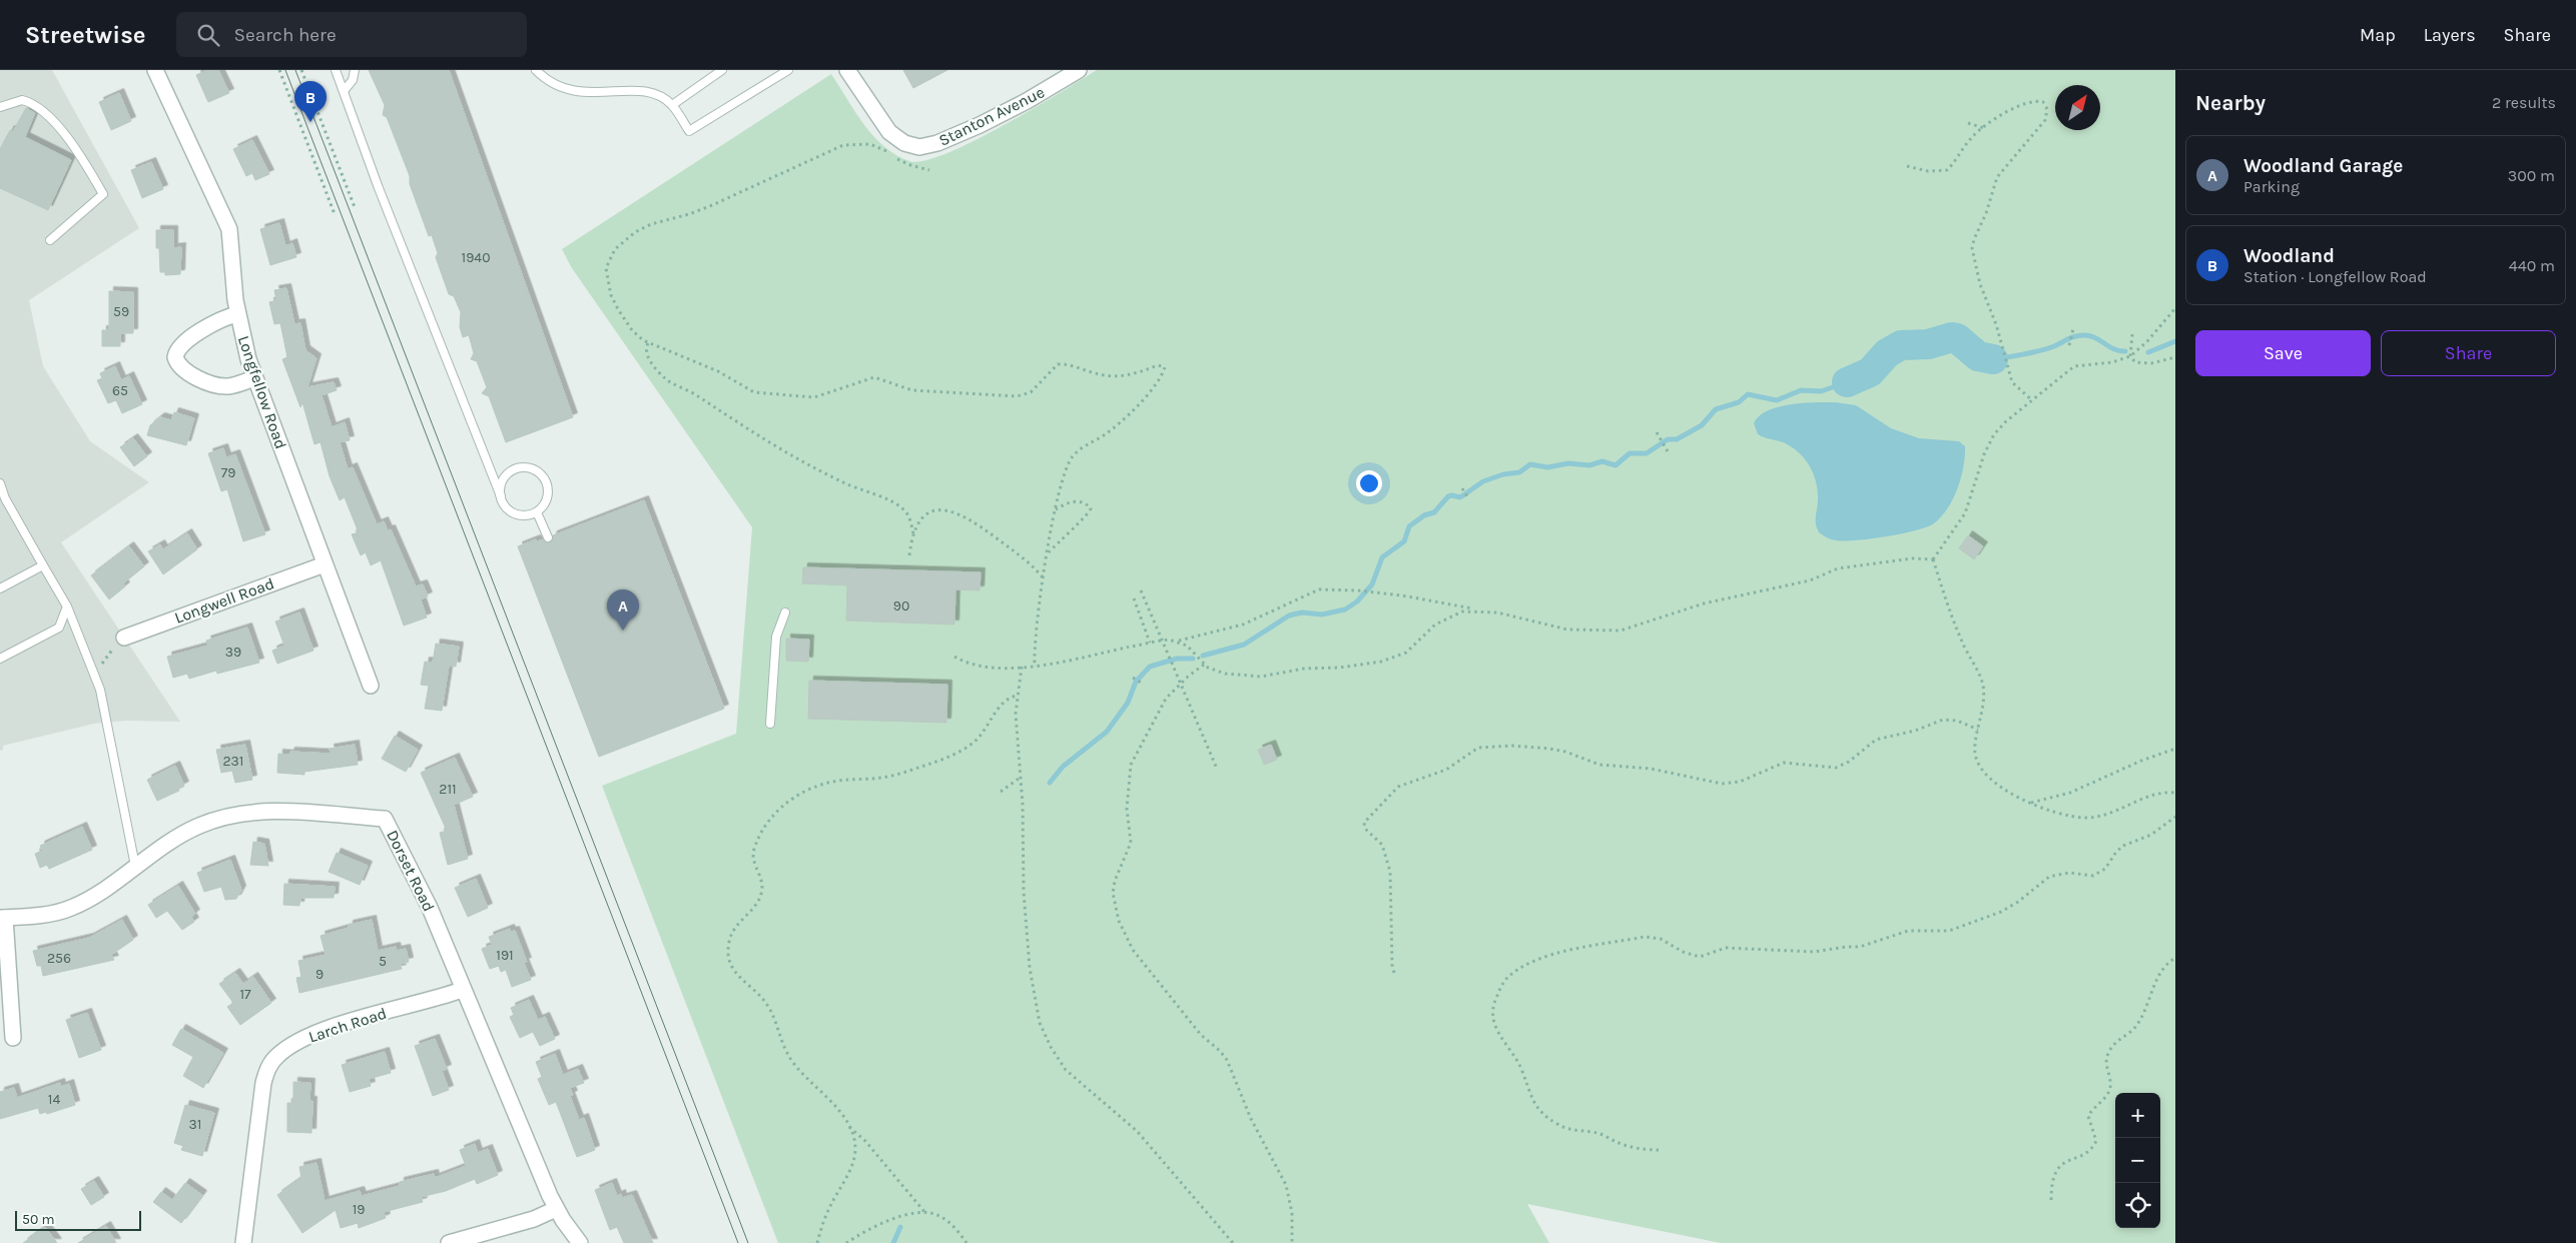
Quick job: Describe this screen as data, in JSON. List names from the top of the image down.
{
  "streets": {
    "street": [
      "Stanton Avenue",
      "Longfellow Road",
      "Longwell Road",
      "Dorset Road",
      "Larch Road"
    ]
  },
  "crossings": [
    ["Longfellow Road", "Longwell Road"],
    ["Dorset Road", "Larch Road"]
  ],
  "house_numbers": [
    "1940",
    "59",
    "65",
    "79",
    "90",
    "39",
    "231",
    "211",
    "191",
    "256",
    "5",
    "9",
    "17",
    "14",
    "31",
    "19"
  ],
  "scale_bar": "50 m",
  "north": "top right",
  "page": {
    "header": "Streetwise",
    "search": "Search here",
    "nav": ["Map", "Layers", "Share"],
    "heading": ["Nearby", "2 results"],
    "pins": ["B", "A"],
    "list": [
      {
        "mark": "A",
        "name": "Woodland Garage",
        "note": "Parking",
        "value": "300 m"
      },
      {
        "mark": "B",
        "name": "Woodland",
        "note": "Station · Longfellow Road",
        "value": "440 m"
      }
    ],
    "buttons": ["Save", "Share"],
    "map_buttons": ["+", "−"],
    "scale": "50 m"
  }
}
